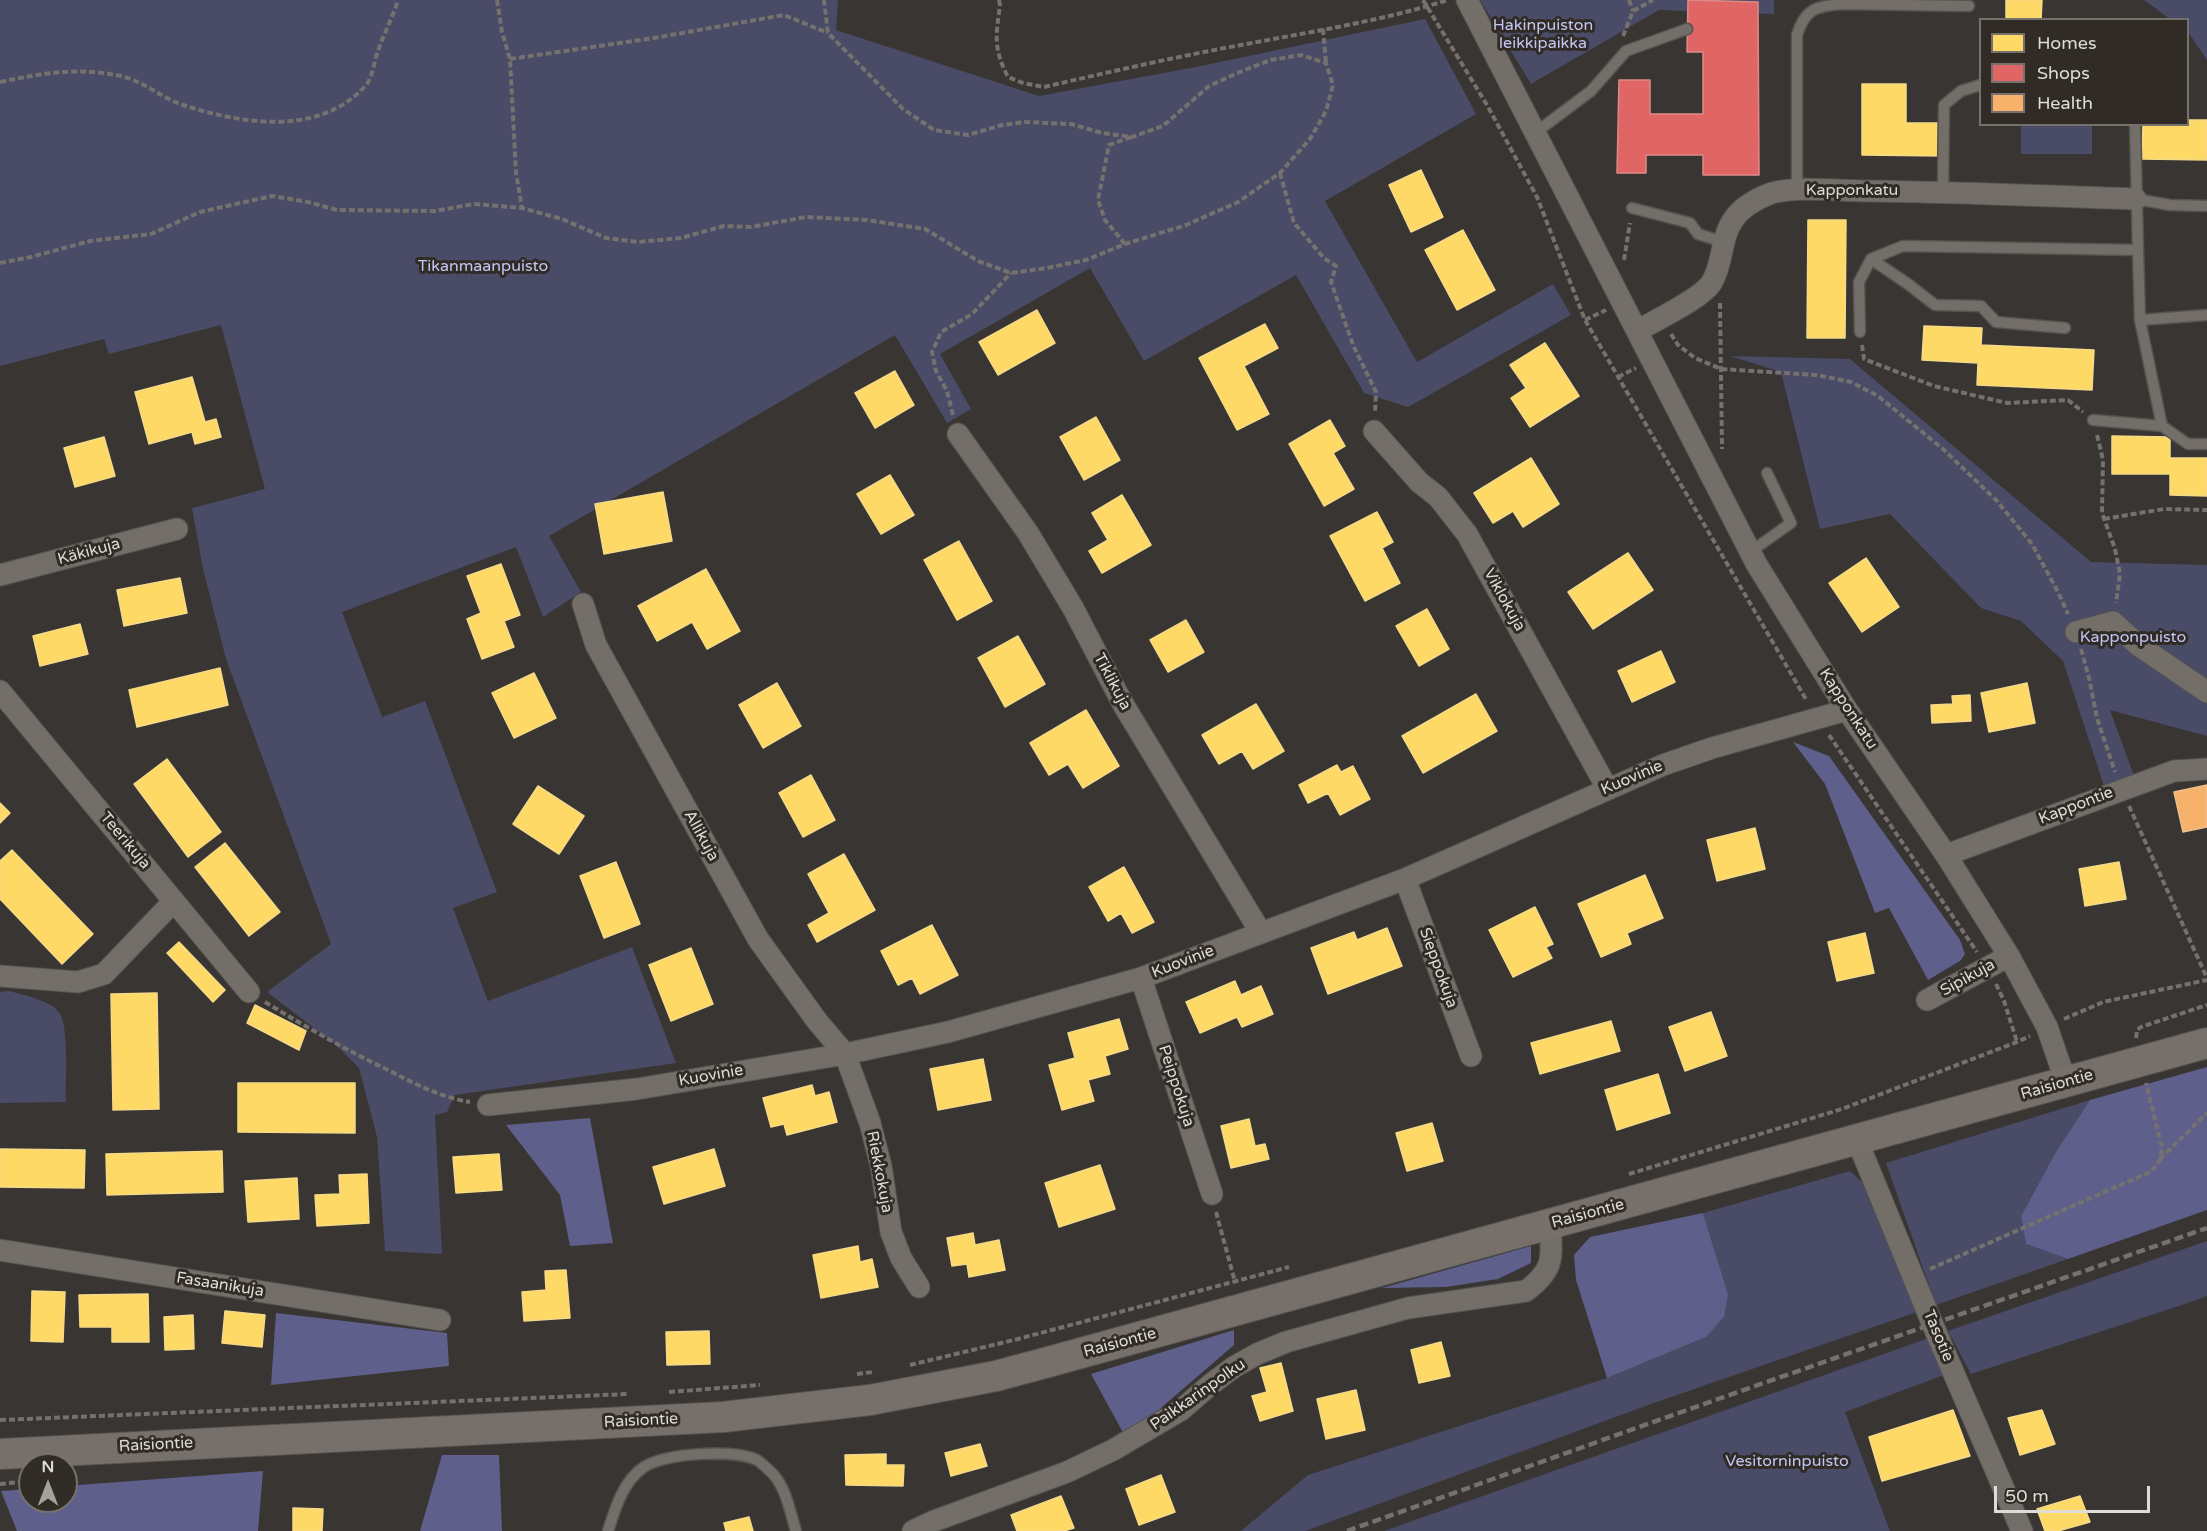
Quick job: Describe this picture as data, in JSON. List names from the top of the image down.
{
  "streets": {
    "main road": ["Raisiontie"],
    "street": [
      "Kapponkatu",
      "Käkikuja",
      "Viklokuja",
      "Tiklikuja",
      "Kuovinie",
      "Kappontie",
      "Allikuja",
      "Teerikuja",
      "Sieppokuja",
      "Sipikuja",
      "Peippokuja",
      "Riekkokuja",
      "Fasaanikuja",
      "Tasotie",
      "Paikkarinpolku"
    ]
  },
  "crossings": [
    ["Kapponkatu", "Kuovinie"],
    ["Kapponkatu", "Kappontie"],
    ["Kapponkatu", "Sipikuja"],
    ["Kapponkatu", "Raisiontie"],
    ["Viklokuja", "Kuovinie"],
    ["Tiklikuja", "Kuovinie"],
    ["Kuovinie", "Allikuja"],
    ["Kuovinie", "Sieppokuja"],
    ["Kuovinie", "Peippokuja"],
    ["Kuovinie", "Riekkokuja"],
    ["Allikuja", "Riekkokuja"],
    ["Raisiontie", "Tasotie"],
    ["Raisiontie", "Paikkarinpolku"]
  ],
  "parks": [
    "Hakinpuiston leikkipaikka",
    "Tikanmaanpuisto",
    "Kapponpuisto",
    "Vesitorninpuisto"
  ],
  "legend": ["Homes", "Shops", "Health"],
  "scale_bar": "50 m",
  "north": "top"
}
